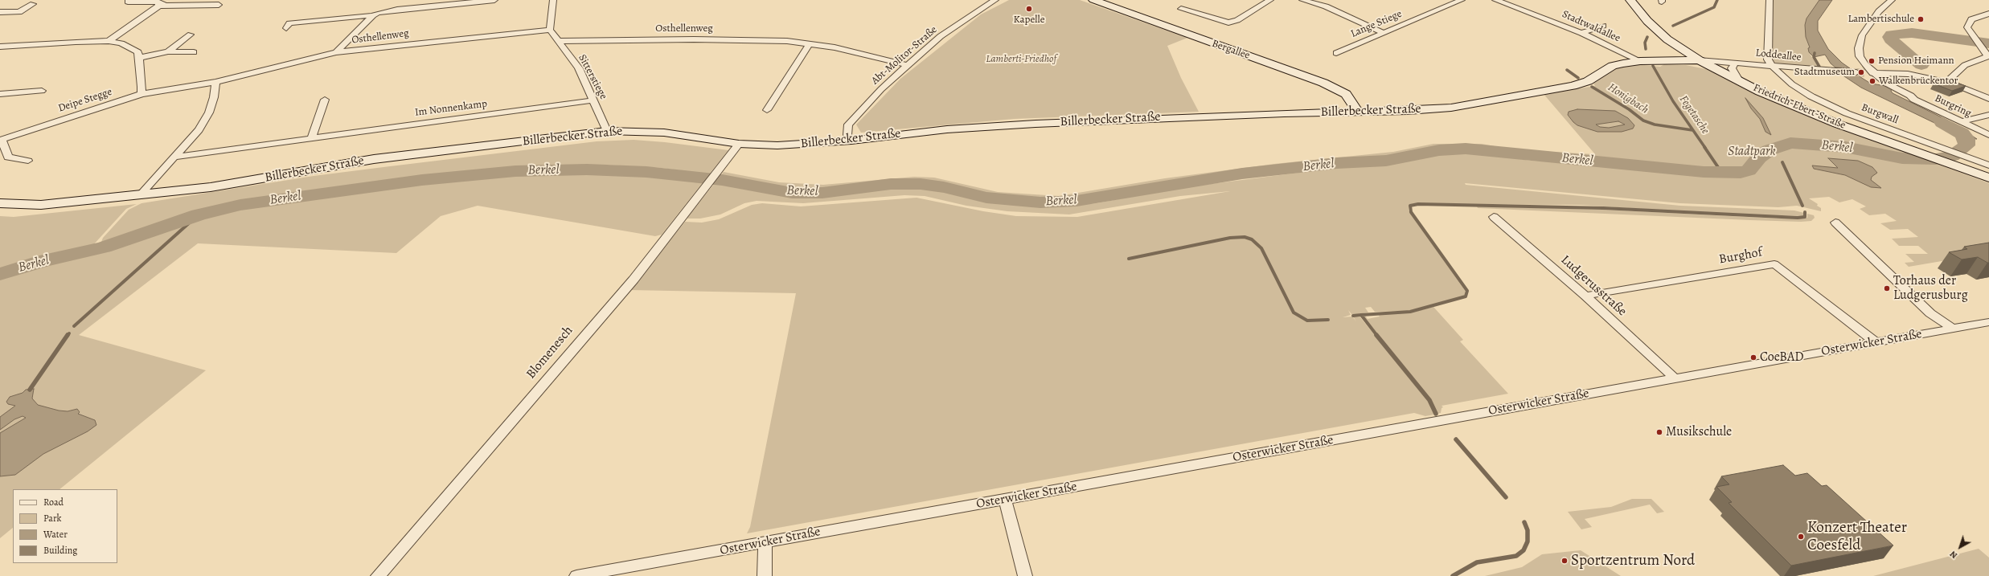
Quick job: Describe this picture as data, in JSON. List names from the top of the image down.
{
  "streets": {
    "main road": ["Bergallee", "Friedrich-Ebert-Straße", "Billerbecker Straße"],
    "street": [
      "Lange Stiege",
      "Stadtwaldallee",
      "Osthellenweg",
      "Abt-Molitor-Straße",
      "Loddeallee",
      "Sitterstiege",
      "Deipe Stegge",
      "Burgring",
      "Im Nonnenkamp",
      "Burgwall",
      "Burghof",
      "Ludgerusstraße",
      "Osterwicker Straße",
      "Blomenesch"
    ]
  },
  "crossings": [
    ["Stadtwaldallee", "Billerbecker Straße"],
    ["Osthellenweg", "Abt-Molitor-Straße"],
    ["Osthellenweg", "Sitterstiege"],
    ["Bergallee", "Billerbecker Straße"],
    ["Abt-Molitor-Straße", "Billerbecker Straße"],
    ["Loddeallee", "Friedrich-Ebert-Straße"],
    ["Loddeallee", "Billerbecker Straße"],
    ["Loddeallee", "Burgwall"],
    ["Sitterstiege", "Im Nonnenkamp"],
    ["Sitterstiege", "Billerbecker Straße"],
    ["Friedrich-Ebert-Straße", "Billerbecker Straße"],
    ["Billerbecker Straße", "Blomenesch"],
    ["Burghof", "Ludgerusstraße"],
    ["Burghof", "Osterwicker Straße"],
    ["Ludgerusstraße", "Osterwicker Straße"]
  ],
  "water": ["Honigbach", "Fegetasche", "Berkel"],
  "parks": ["Lamberti-Friedhof", "Stadtpark"],
  "places": [
    "Kapelle",
    "Lambertischule",
    "Pension Heimann",
    "Stadtmuseum",
    "Walkenbrückentor",
    "Torhaus der Ludgerusburg",
    "CoeBAD",
    "Musikschule",
    "Konzert Theater Coesfeld",
    "Sportzentrum Nord"
  ],
  "legend": [
    "Road",
    "Park",
    "Water",
    "Building"
  ],
  "north": "bottom left"
}
